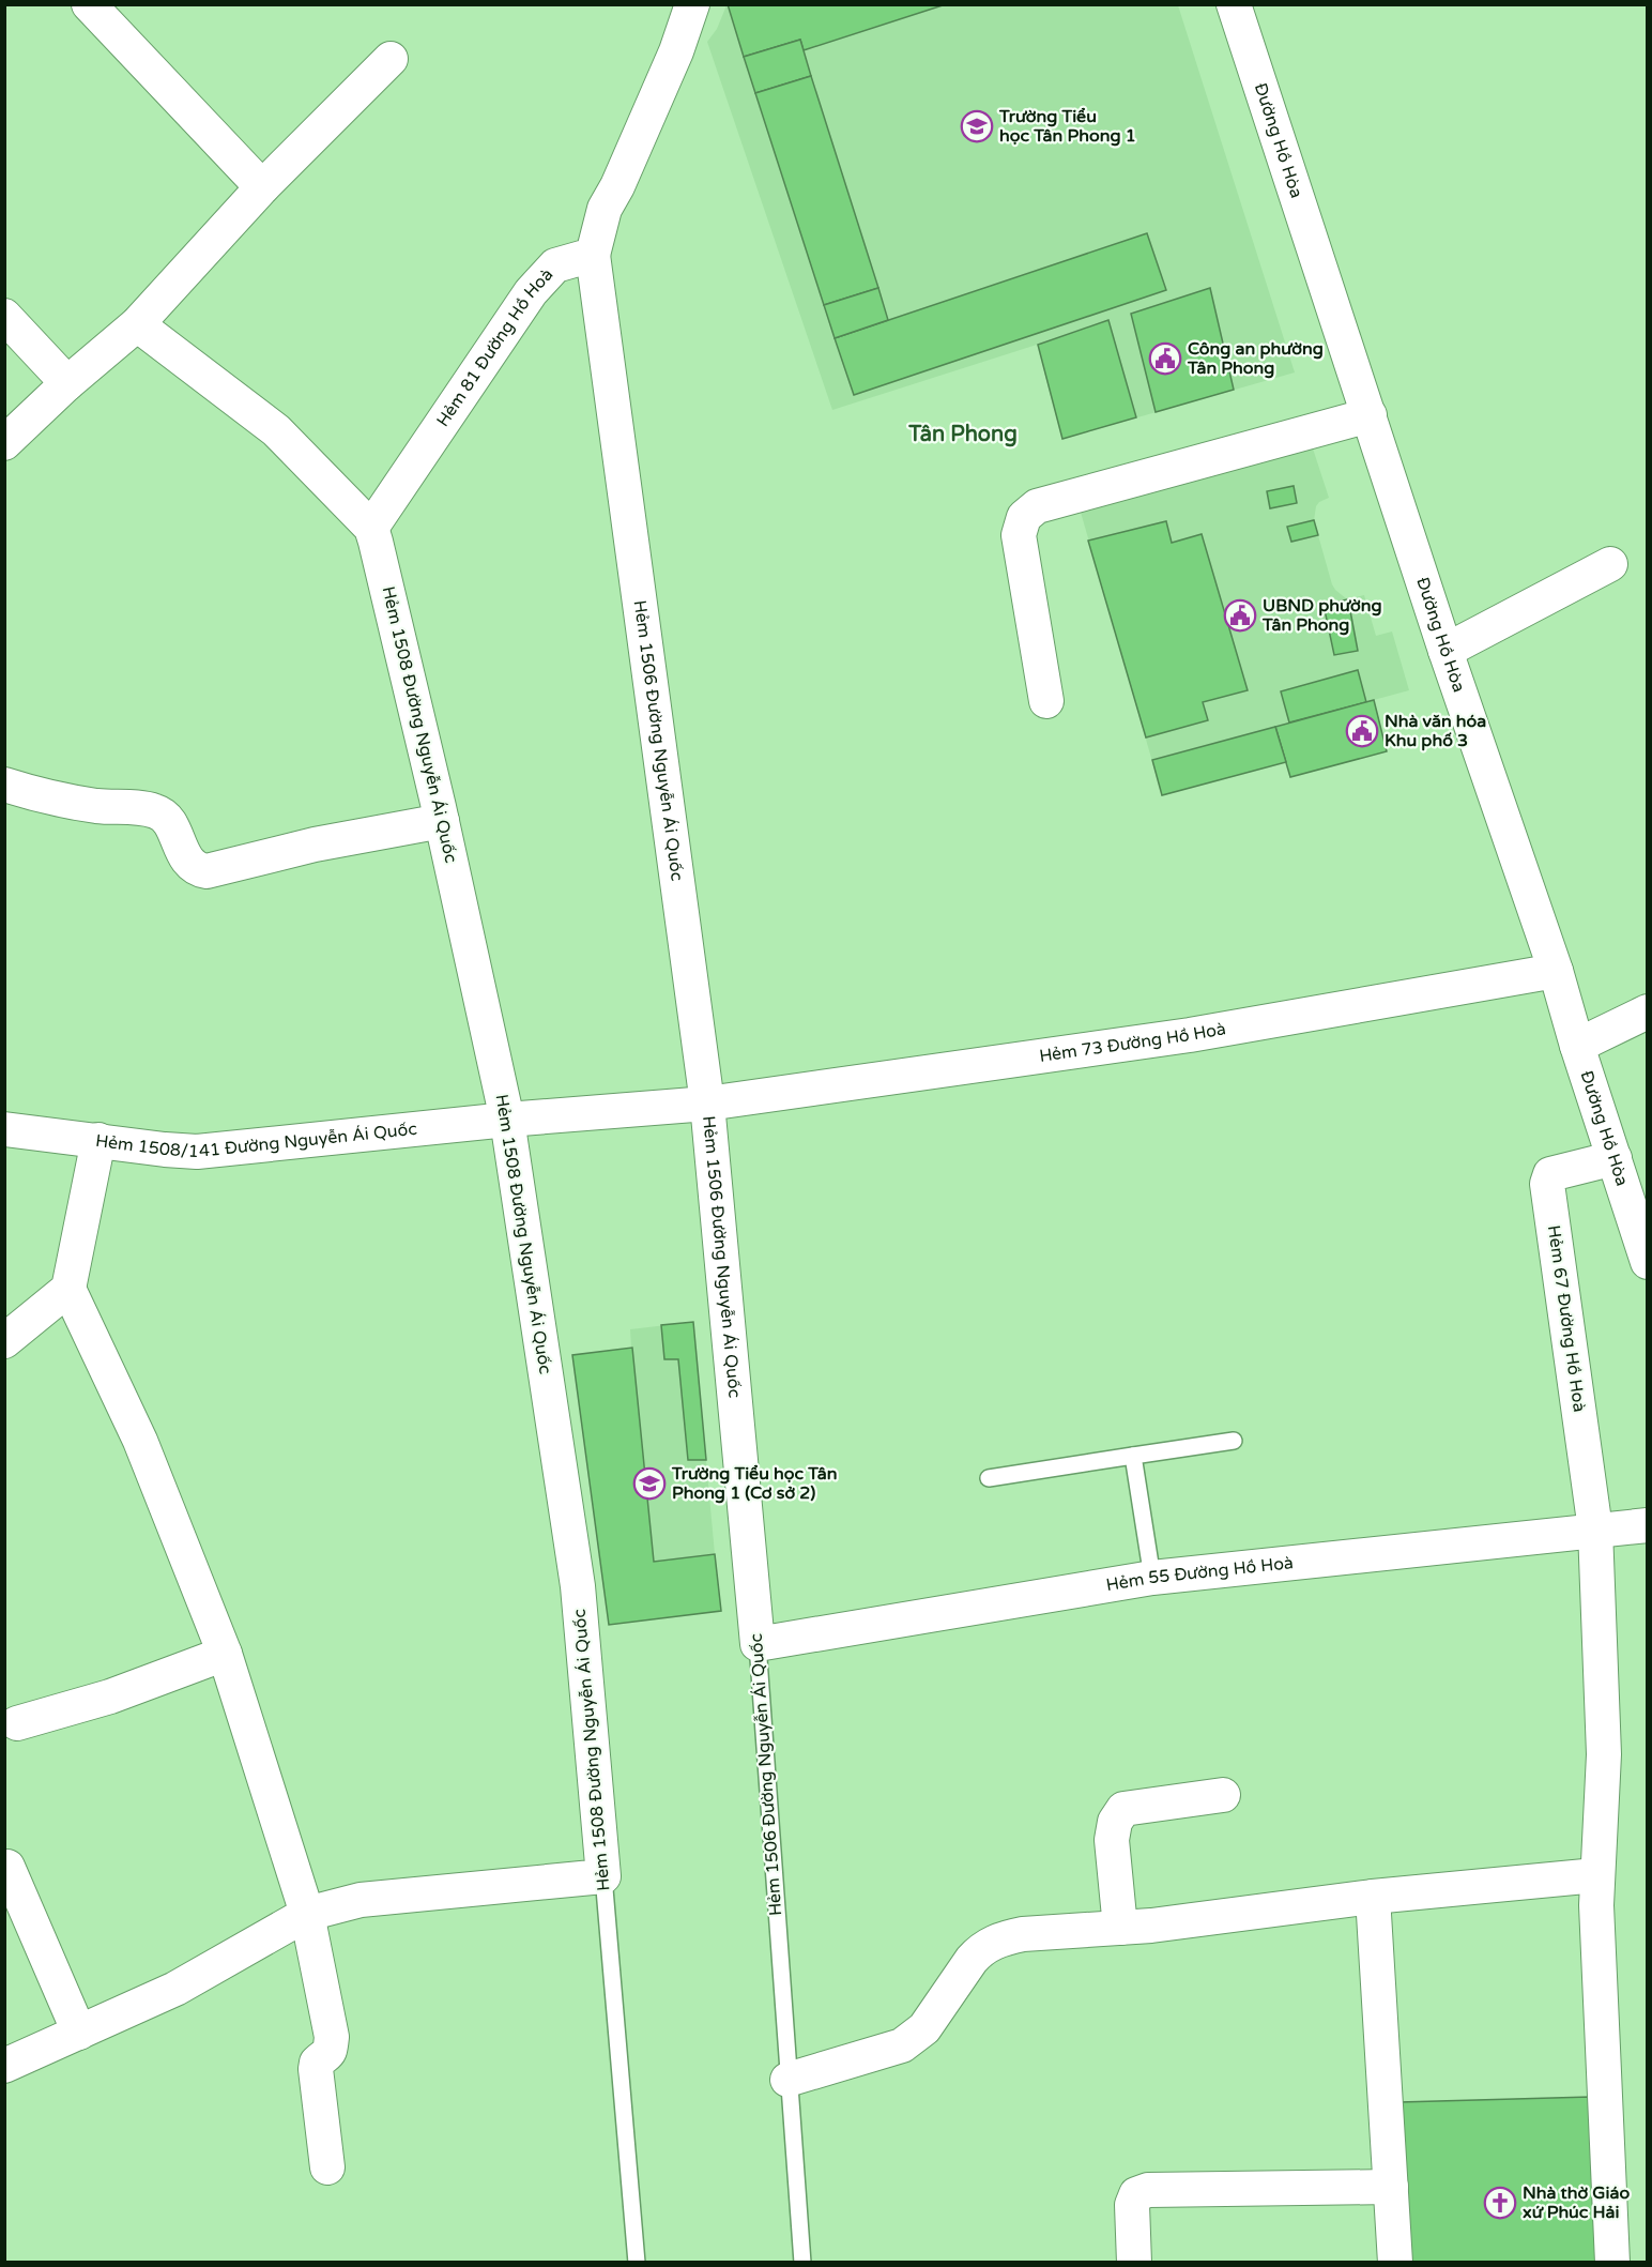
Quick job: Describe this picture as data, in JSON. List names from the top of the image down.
{
  "streets": {
    "street": [
      "Đường Hồ Hòa",
      "Hẻm 81 Đường Hồ Hoà",
      "Hẻm 1508 Đường Nguyễn Ái Quốc",
      "Hẻm 1506 Đường Nguyễn Ái Quốc",
      "Hẻm 73 Đường Hồ Hoà",
      "Hẻm 1508/141 Đường Nguyễn Ái Quốc",
      "Hẻm 67 Đường Hồ Hoà",
      "Hẻm 55 Đường Hồ Hoà"
    ]
  },
  "crossings": [
    ["Đường Hồ Hòa", "Hẻm 73 Đường Hồ Hoà"],
    ["Đường Hồ Hòa", "Hẻm 67 Đường Hồ Hoà"],
    ["Hẻm 81 Đường Hồ Hoà", "Hẻm 1508 Đường Nguyễn Ái Quốc"],
    ["Hẻm 81 Đường Hồ Hoà", "Hẻm 1506 Đường Nguyễn Ái Quốc"],
    ["Hẻm 1508 Đường Nguyễn Ái Quốc", "Hẻm 73 Đường Hồ Hoà"],
    ["Hẻm 1508 Đường Nguyễn Ái Quốc", "Hẻm 1508/141 Đường Nguyễn Ái Quốc"],
    ["Hẻm 1506 Đường Nguyễn Ái Quốc", "Hẻm 73 Đường Hồ Hoà"],
    ["Hẻm 1506 Đường Nguyễn Ái Quốc", "Hẻm 55 Đường Hồ Hoà"],
    ["Hẻm 73 Đường Hồ Hoà", "Hẻm 1508/141 Đường Nguyễn Ái Quốc"],
    ["Hẻm 67 Đường Hồ Hoà", "Hẻm 55 Đường Hồ Hoà"]
  ],
  "districts": ["Tân Phong"],
  "places": {
    "school or university": ["Trường Tiểu học Tân Phong 1", "Trường Tiểu học Tân Phong 1 (Cơ sở 2)"],
    "public building": ["Công an phường Tân Phong", "UBND phường Tân Phong", "Nhà văn hóa Khu phố 3"],
    "church": ["Nhà thờ Giáo xứ Phúc Hải"]
  }
}
